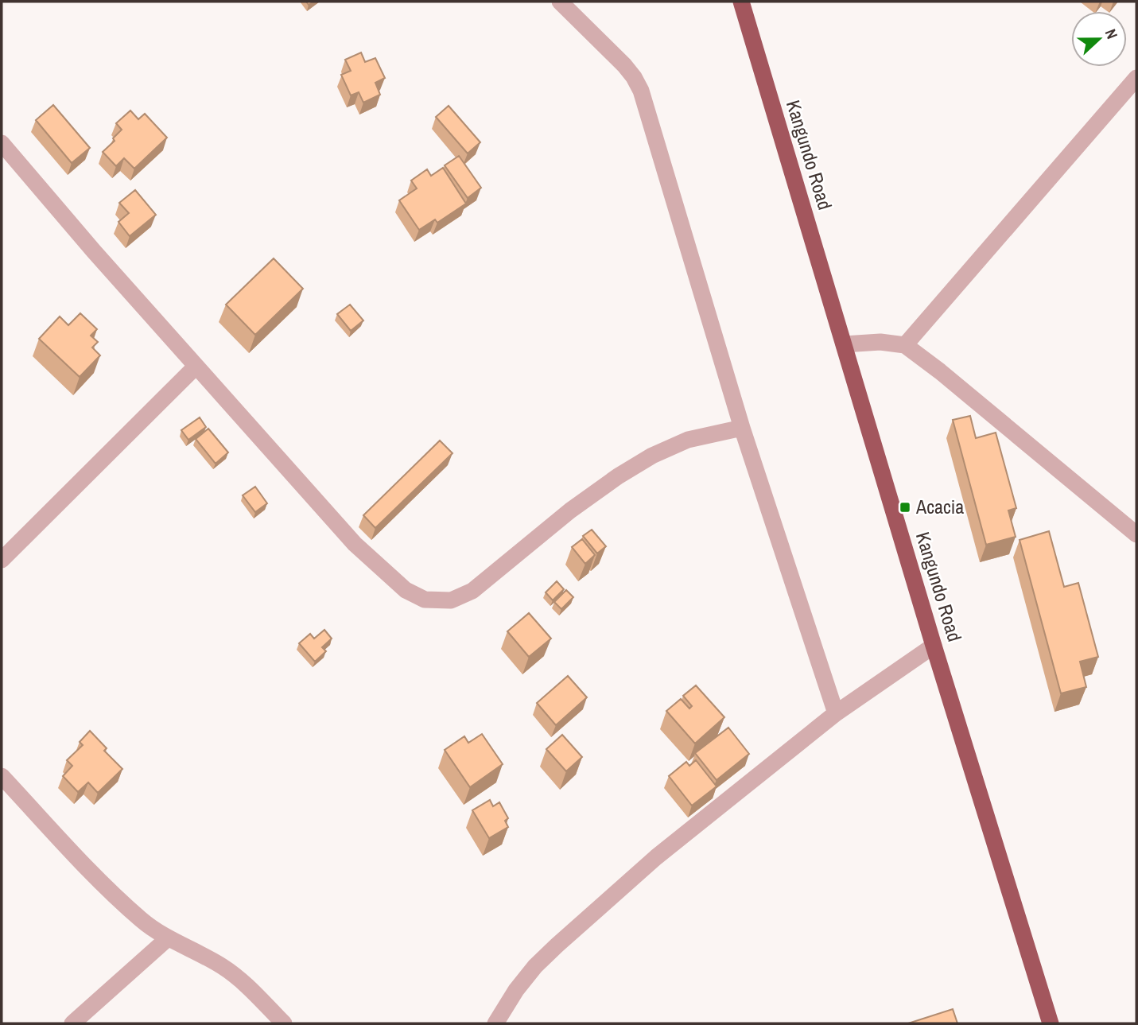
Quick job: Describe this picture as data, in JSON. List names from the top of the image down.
{
  "streets": {
    "highway": ["Kangundo Road"]
  },
  "places": {
    "transit": ["Acacia"]
  },
  "north": "right"
}
